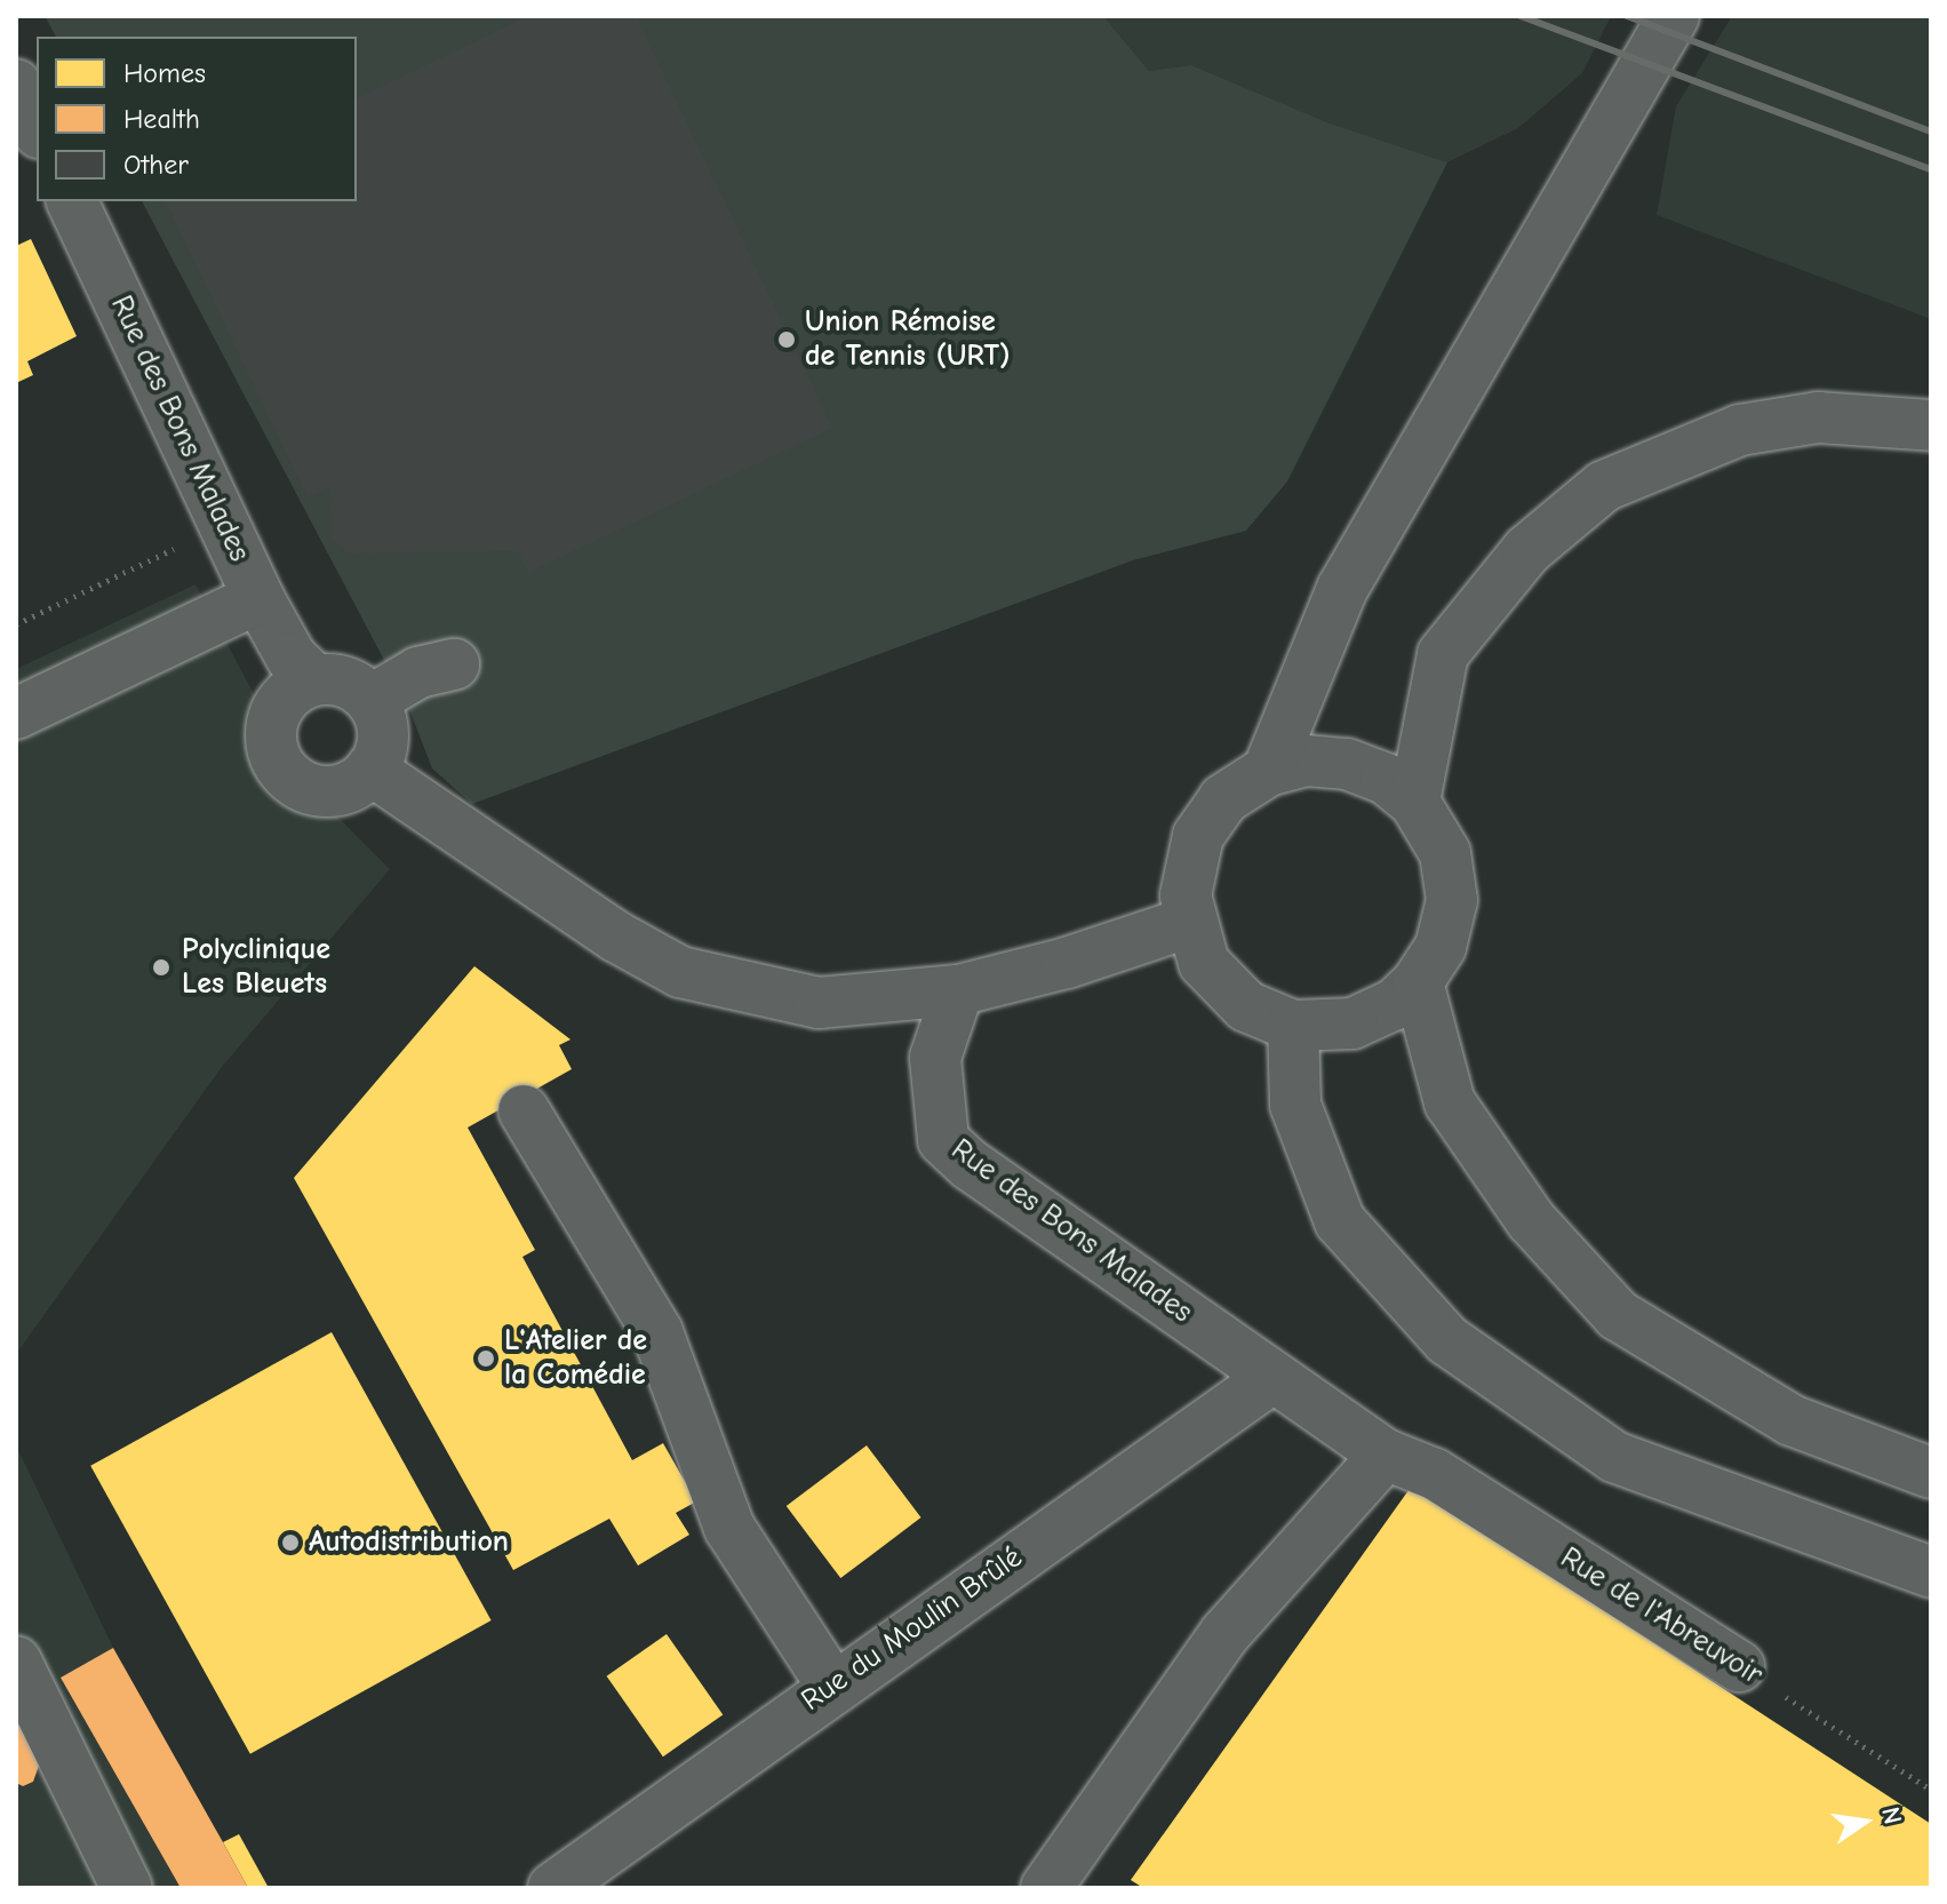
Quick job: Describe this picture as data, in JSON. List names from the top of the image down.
{
  "streets": {
    "main road": ["Rue des Bons Malades", "Rue de l'Abreuvoir", "Rue du Moulin Brûlé"]
  },
  "crossings": [
    ["Rue des Bons Malades", "Rue de l'Abreuvoir"],
    ["Rue des Bons Malades", "Rue du Moulin Brûlé"],
    ["Rue de l'Abreuvoir", "Rue du Moulin Brûlé"]
  ],
  "places": [
    "Union Rémoise de Tennis (URT)",
    "Polyclinique Les Bleuets",
    "L'Atelier de la Comédie",
    "Autodistribution"
  ],
  "legend": ["Homes", "Health", "Other"],
  "north": "right"
}
